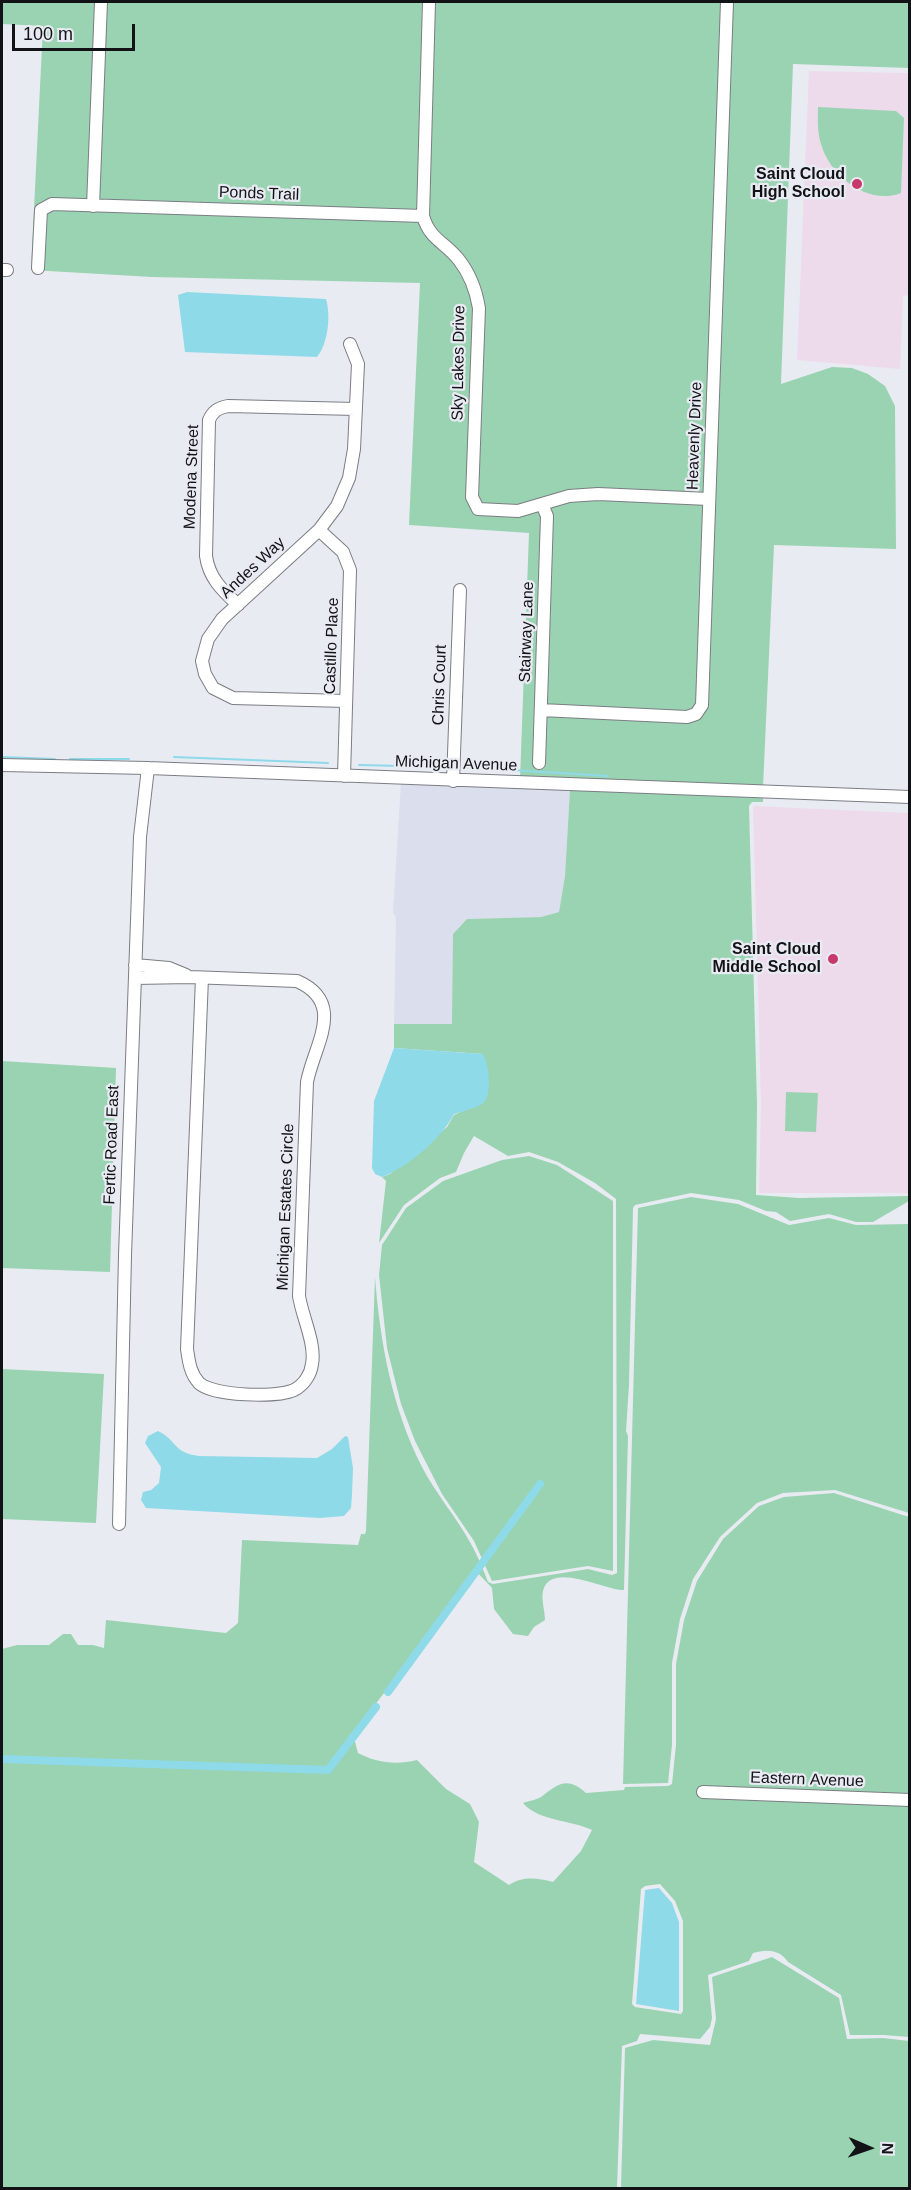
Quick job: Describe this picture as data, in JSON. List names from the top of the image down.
{
  "streets": {
    "street": [
      "Ponds Trail",
      "Sky Lakes Drive",
      "Heavenly Drive",
      "Modena Street",
      "Andes Way",
      "Stairway Lane",
      "Castillo Place",
      "Chris Court",
      "Michigan Avenue",
      "Fertic Road East",
      "Michigan Estates Circle",
      "Eastern Avenue"
    ]
  },
  "crossings": [
    ["Ponds Trail", "Sky Lakes Drive"],
    ["Sky Lakes Drive", "Heavenly Drive"],
    ["Sky Lakes Drive", "Stairway Lane"],
    ["Heavenly Drive", "Stairway Lane"],
    ["Modena Street", "Andes Way"],
    ["Andes Way", "Castillo Place"],
    ["Castillo Place", "Michigan Avenue"],
    ["Chris Court", "Michigan Avenue"],
    ["Michigan Avenue", "Fertic Road East"],
    ["Fertic Road East", "Michigan Estates Circle"]
  ],
  "places": ["Saint Cloud High School", "Saint Cloud Middle School"],
  "scale_bar": "100 m",
  "north": "right"
}
